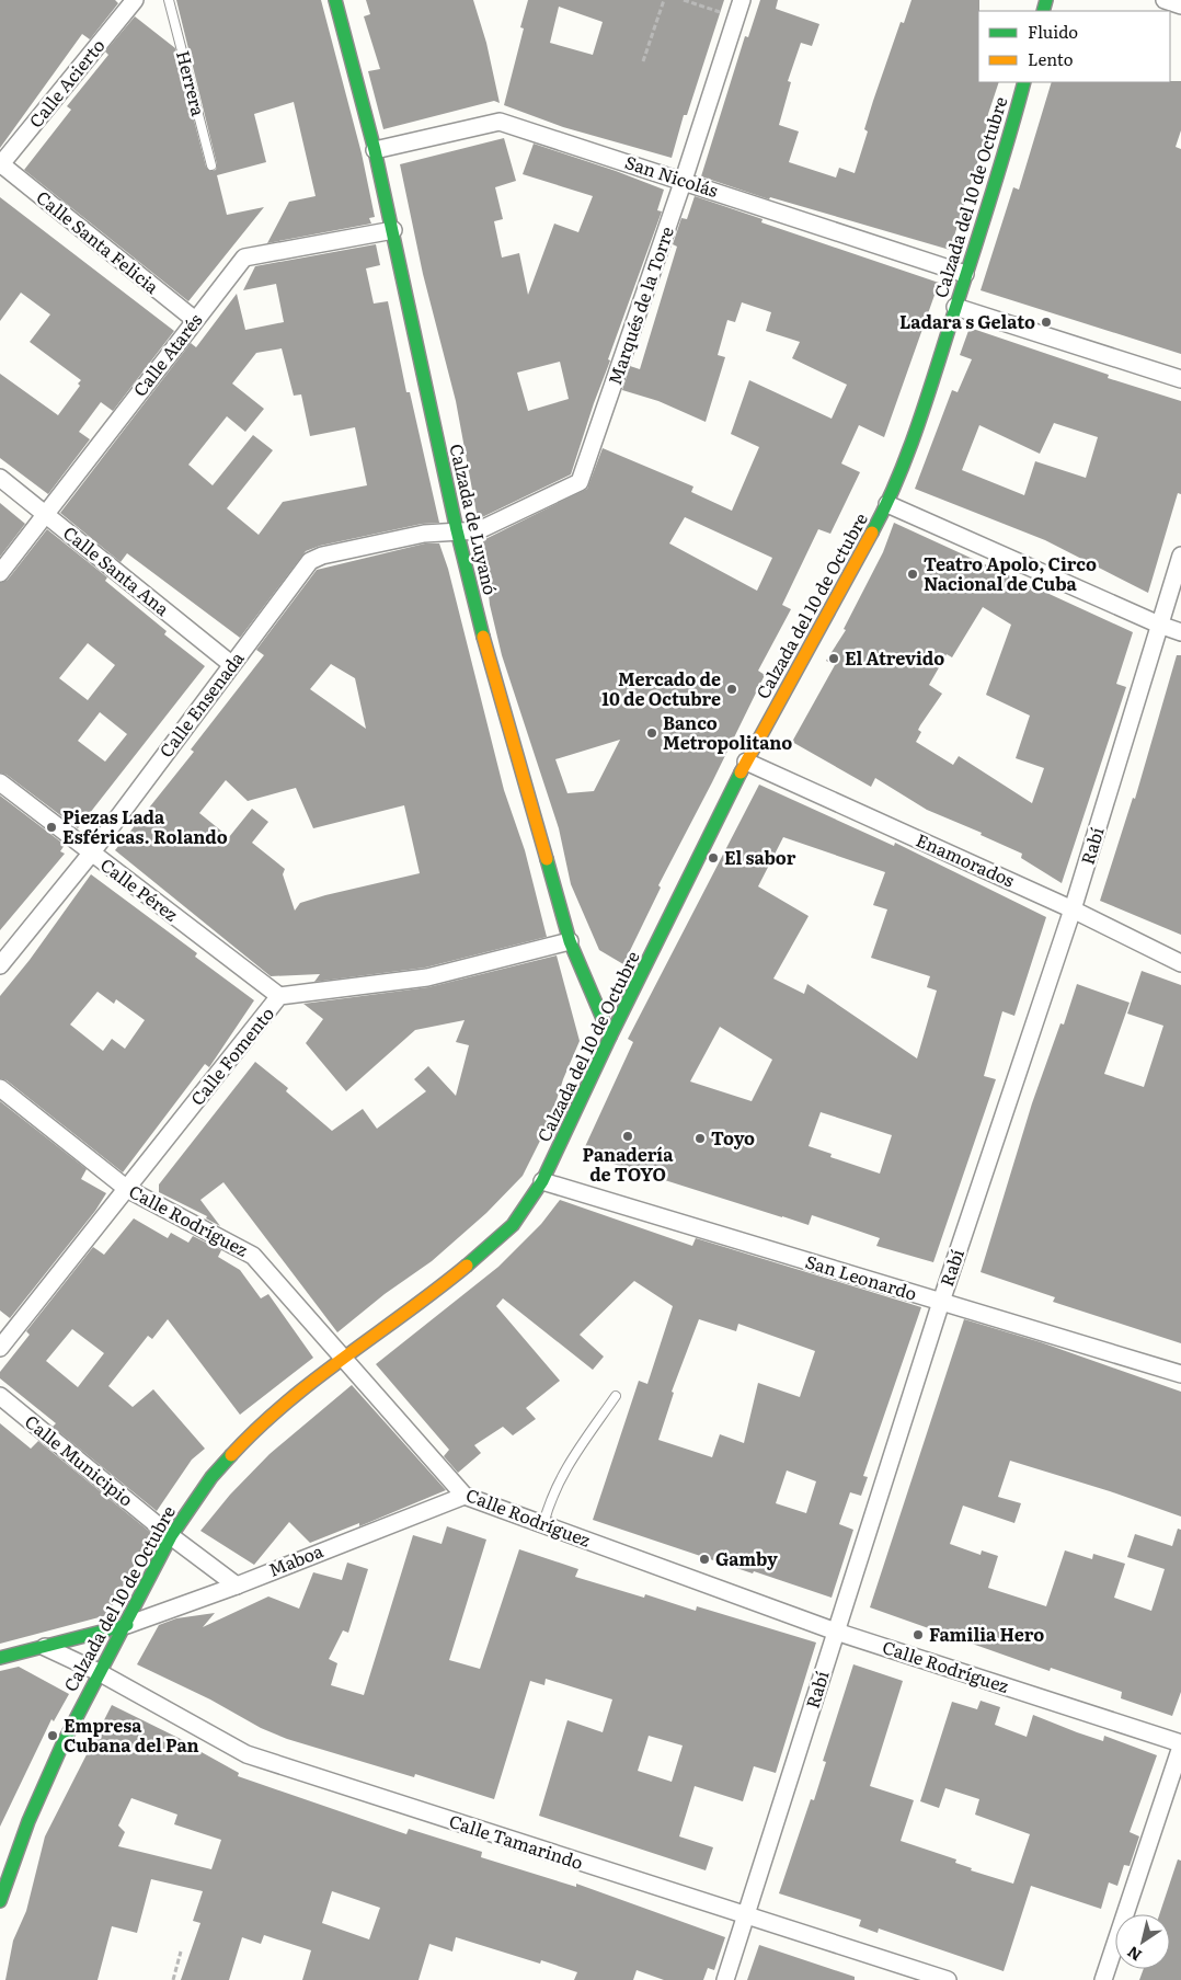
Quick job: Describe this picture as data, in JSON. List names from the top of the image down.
{
  "streets": {
    "main road": ["Calzada del 10 de Octubre", "Calzada de Luyanó"],
    "street": [
      "Calle Acierto",
      "San Nicolás",
      "Calle Santa Felicia",
      "Marqués de la Torre",
      "Calle Atarés",
      "Calle Santa Ana",
      "Calle Ensenada",
      "Rabí",
      "Enamorados",
      "Calle Pérez",
      "Calle Fomento",
      "Calle Rodríguez",
      "San Leonardo",
      "Calle Municipio",
      "Maboa",
      "Calle Tamarindo"
    ],
    "lane": ["Herrera"]
  },
  "crossings": [
    ["Calle Acierto", "Calle Santa Felicia"],
    ["San Nicolás", "Calzada del 10 de Octubre"],
    ["San Nicolás", "Marqués de la Torre"],
    ["San Nicolás", "Calzada de Luyanó"],
    ["Calzada del 10 de Octubre", "Calzada de Luyanó"],
    ["Calzada del 10 de Octubre", "Enamorados"],
    ["Calzada del 10 de Octubre", "Calle Rodríguez"],
    ["Calzada del 10 de Octubre", "San Leonardo"],
    ["Calzada del 10 de Octubre", "Calle Municipio"],
    ["Calzada del 10 de Octubre", "Maboa"],
    ["Calzada del 10 de Octubre", "Calle Tamarindo"],
    ["Calle Santa Felicia", "Calle Atarés"],
    ["Marqués de la Torre", "Calzada de Luyanó"],
    ["Marqués de la Torre", "Calle Ensenada"],
    ["Calle Atarés", "Calzada de Luyanó"],
    ["Calle Atarés", "Calle Santa Ana"],
    ["Calzada de Luyanó", "Calle Ensenada"],
    ["Calzada de Luyanó", "Calle Fomento"],
    ["Calle Santa Ana", "Calle Ensenada"],
    ["Calle Ensenada", "Calle Pérez"],
    ["Rabí", "Enamorados"],
    ["Rabí", "Calle Rodríguez"],
    ["Rabí", "San Leonardo"],
    ["Rabí", "Calle Tamarindo"],
    ["Calle Pérez", "Calle Fomento"],
    ["Calle Fomento", "Calle Rodríguez"],
    ["Calle Rodríguez", "Maboa"],
    ["Calle Municipio", "Maboa"]
  ],
  "places": [
    "Ladara s Gelato",
    "Teatro Apolo, Circo Nacional de Cuba",
    "El Atrevido",
    "Mercado de 10 de Octubre",
    "Banco Metropolitano",
    "Piezas Lada Esféricas. Rolando",
    "El sabor",
    "Panadería de TOYO",
    "Toyo",
    "Gamby",
    "Familia Hero",
    "Empresa Cubana del Pan"
  ],
  "legend": ["Fluido", "Lento"],
  "north": "bottom left"
}
